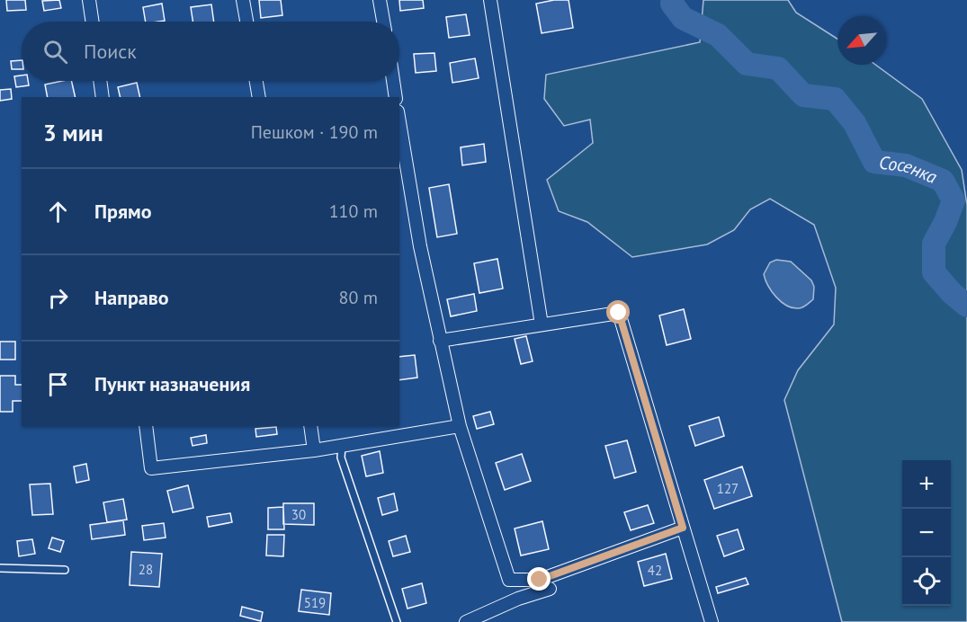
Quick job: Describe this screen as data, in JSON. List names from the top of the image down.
{
  "water": ["Сосенка"],
  "house_numbers": [
    "127",
    "30",
    "28",
    "42",
    "519"
  ],
  "north": "bottom left",
  "page": {
    "search": "Поиск",
    "heading": ["3 мин", "Пешком · 190 m"],
    "list": [
      ["Прямо", "110 m"],
      ["Направо", "80 m"],
      "Пункт назначения"
    ],
    "map_buttons": ["+", "−"]
  }
}
